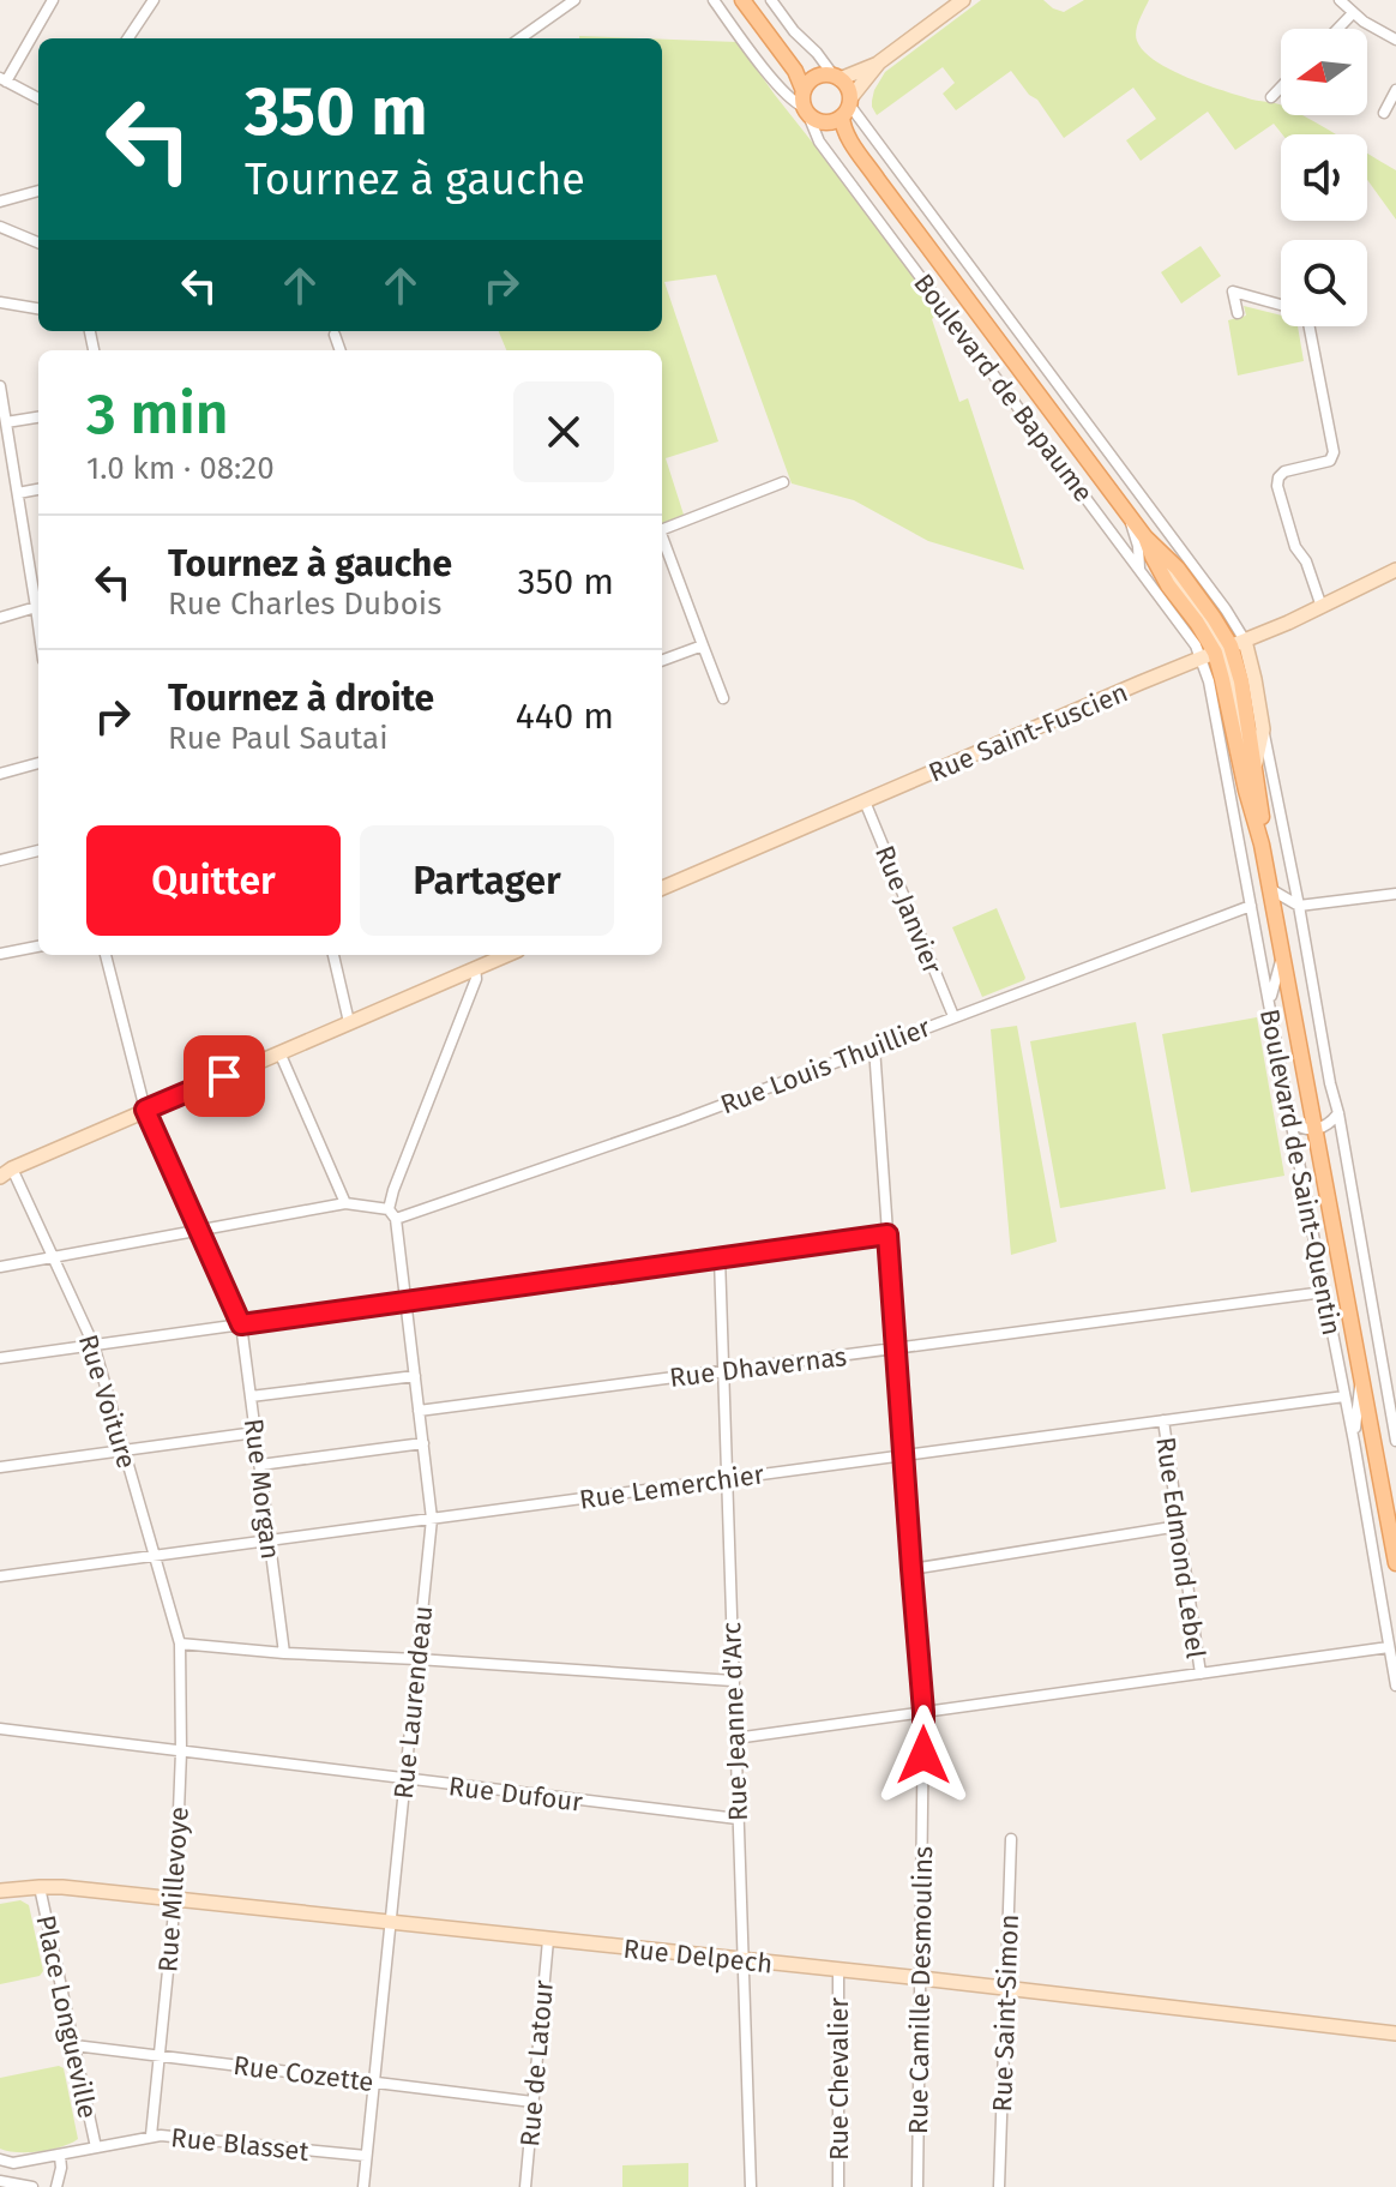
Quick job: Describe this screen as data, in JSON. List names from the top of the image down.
{
  "streets": {
    "main road": ["Boulevard de Bapaume", "Boulevard de Saint-Quentin"],
    "street": [
      "Rue Saint-Fuscien",
      "Rue Janvier",
      "Rue Louis Thuillier",
      "Rue Dhavernas",
      "Rue Voiture",
      "Rue Lemerchier",
      "Rue Morgan",
      "Rue Edmond Lebel",
      "Rue Laurendeau",
      "Rue Jeanne d'Arc",
      "Rue Dufour",
      "Rue Millevoye",
      "Rue Delpech",
      "Rue Camille Desmoulins",
      "Rue Saint-Simon",
      "Place Longueville",
      "Rue de Latour",
      "Rue Cozette",
      "Rue Chevalier",
      "Rue Blasset"
    ]
  },
  "crossings": [
    ["Boulevard de Bapaume", "Rue Saint-Fuscien"],
    ["Boulevard de Bapaume", "Boulevard de Saint-Quentin"],
    ["Rue Saint-Fuscien", "Rue Janvier"],
    ["Rue Saint-Fuscien", "Boulevard de Saint-Quentin"],
    ["Rue Janvier", "Rue Louis Thuillier"],
    ["Rue Louis Thuillier", "Boulevard de Saint-Quentin"],
    ["Rue Louis Thuillier", "Rue Laurendeau"],
    ["Rue Louis Thuillier", "Rue Camille Desmoulins"],
    ["Boulevard de Saint-Quentin", "Rue Dhavernas"],
    ["Boulevard de Saint-Quentin", "Rue Lemerchier"],
    ["Rue Dhavernas", "Rue Laurendeau"],
    ["Rue Dhavernas", "Rue Jeanne d'Arc"],
    ["Rue Dhavernas", "Rue Camille Desmoulins"],
    ["Rue Voiture", "Rue Lemerchier"],
    ["Rue Voiture", "Rue Millevoye"],
    ["Rue Lemerchier", "Rue Morgan"],
    ["Rue Lemerchier", "Rue Edmond Lebel"],
    ["Rue Lemerchier", "Rue Laurendeau"],
    ["Rue Lemerchier", "Rue Jeanne d'Arc"],
    ["Rue Lemerchier", "Rue Camille Desmoulins"],
    ["Rue Laurendeau", "Rue Dufour"],
    ["Rue Laurendeau", "Rue Delpech"],
    ["Rue Laurendeau", "Rue Cozette"],
    ["Rue Laurendeau", "Rue Blasset"],
    ["Rue Jeanne d'Arc", "Rue Dufour"],
    ["Rue Jeanne d'Arc", "Rue Delpech"],
    ["Rue Dufour", "Rue Millevoye"],
    ["Rue Millevoye", "Rue Delpech"],
    ["Rue Millevoye", "Rue Cozette"],
    ["Rue Millevoye", "Rue Blasset"],
    ["Rue Delpech", "Rue Camille Desmoulins"],
    ["Rue Delpech", "Rue Saint-Simon"],
    ["Rue Delpech", "Place Longueville"],
    ["Rue Delpech", "Rue de Latour"],
    ["Rue Delpech", "Rue Chevalier"],
    ["Place Longueville", "Rue Cozette"],
    ["Place Longueville", "Rue Blasset"],
    ["Rue de Latour", "Rue Cozette"]
  ],
  "north": "left",
  "page": {
    "turn": ["350 m", "Tournez à gauche"],
    "heading": ["3 min", "1.0 km · 08:20"],
    "list": [
      {
        "name": "Tournez à gauche",
        "note": "Rue Charles Dubois",
        "value": "350 m"
      },
      {
        "name": "Tournez à droite",
        "note": "Rue Paul Sautai",
        "value": "440 m"
      }
    ],
    "buttons": ["Quitter", "Partager"]
  }
}
